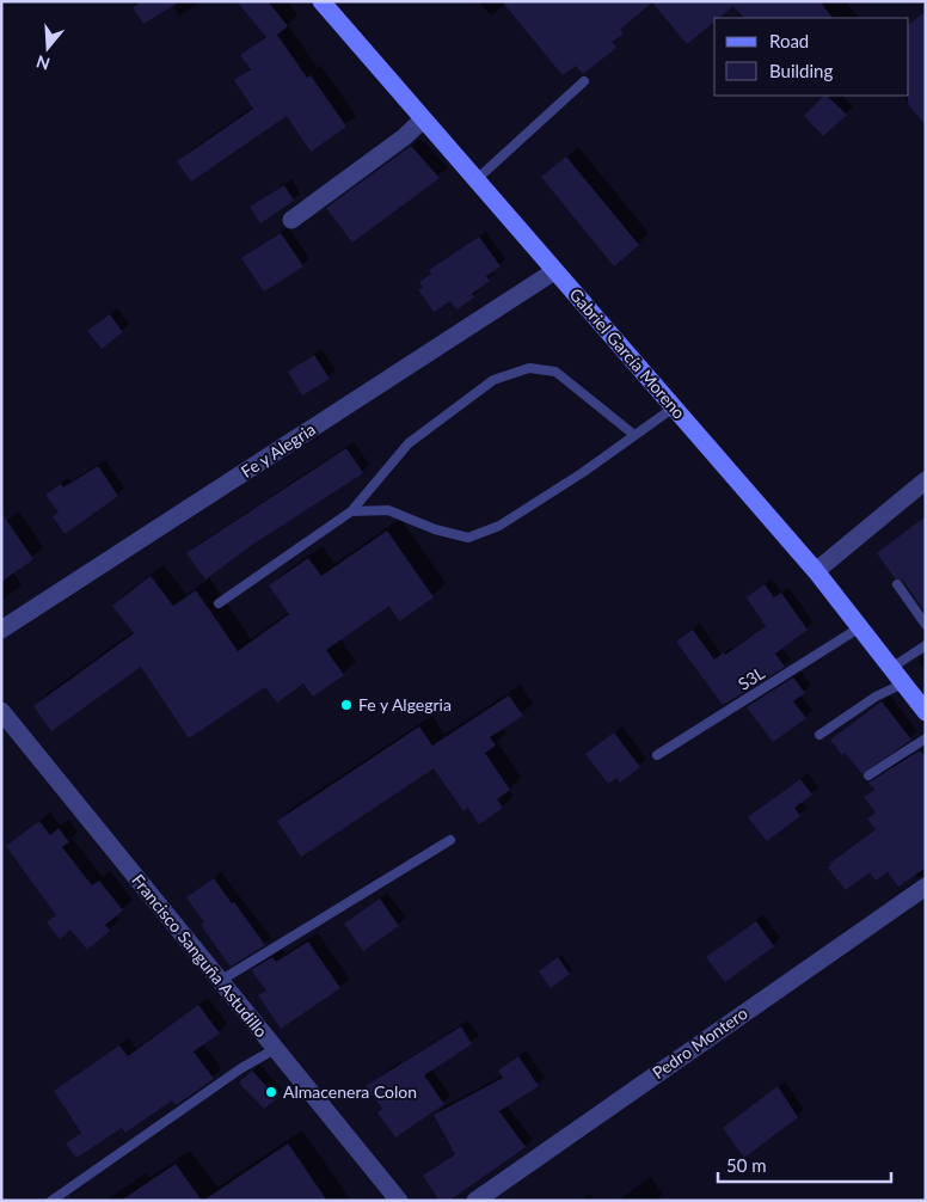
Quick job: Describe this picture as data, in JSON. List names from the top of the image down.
{
  "streets": {
    "street": [
      "Gabriel García Moreno",
      "Fe y Alegria",
      "Francisco Sanguña Astudillo",
      "Pedro Montero"
    ],
    "lane": ["S3L"]
  },
  "crossings": [
    ["Gabriel García Moreno", "Fe y Alegria"],
    ["Gabriel García Moreno", "S3L"]
  ],
  "places": ["Fe y Algegria", "Almacenera Colon"],
  "legend": ["Road", "Building"],
  "scale_bar": "50 m",
  "north": "bottom"
}
